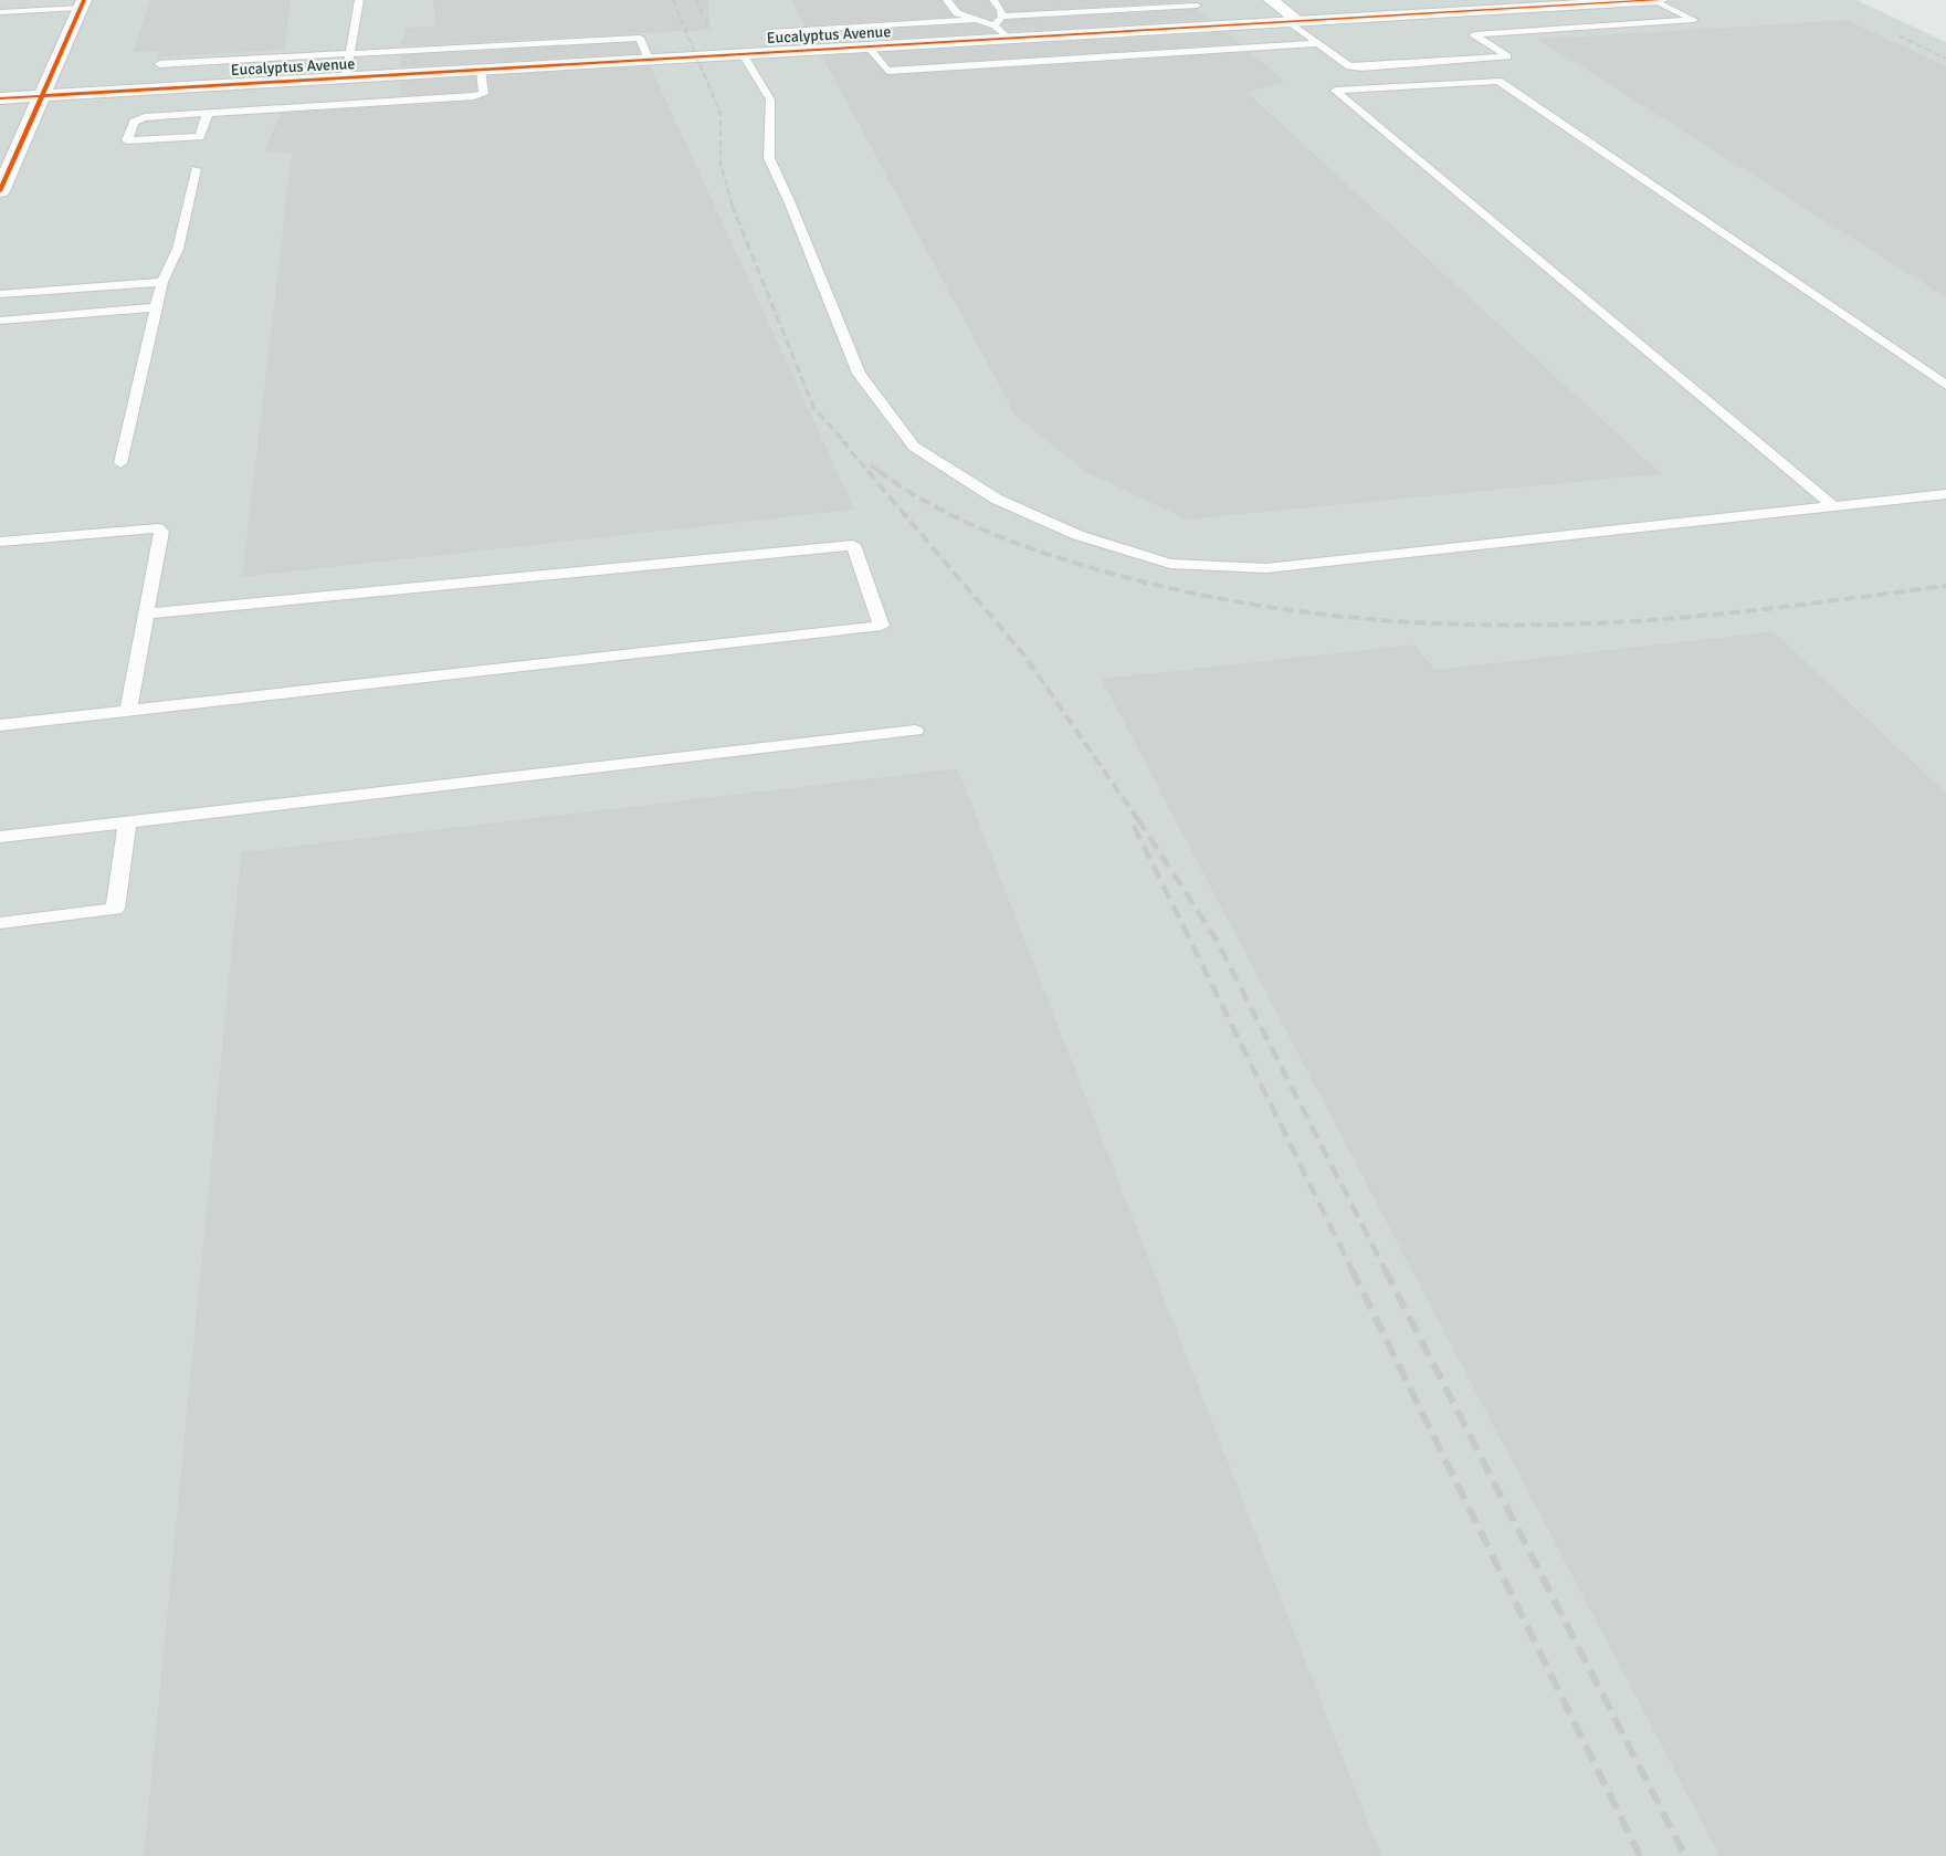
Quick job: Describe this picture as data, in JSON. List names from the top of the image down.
{
  "streets": {
    "street": ["Eucalyptus Avenue"]
  }
}
